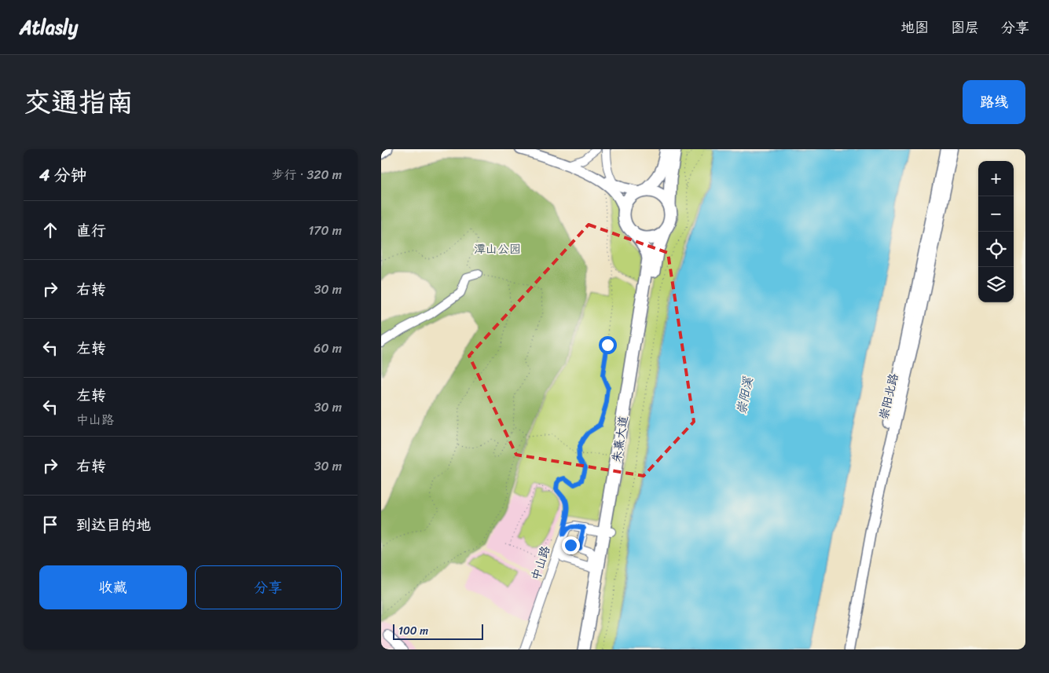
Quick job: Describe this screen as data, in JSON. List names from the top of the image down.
{
  "streets": {
    "highway": ["朱熹大道"],
    "main road": ["崇阳北路"],
    "street": ["中山路"]
  },
  "crossings": [
    ["朱熹大道", "中山路"]
  ],
  "water": ["崇阳溪"],
  "parks": ["潭山公园"],
  "scale_bar": "100 m",
  "page": {
    "header": "Atlasly",
    "nav": ["地图", "图层", "分享"],
    "title": "交通指南",
    "buttons": [
      "路线",
      ["收藏", "分享"]
    ],
    "heading": ["4 分钟", "步行 · 320 m"],
    "map_buttons": ["+", "−"],
    "list": [
      ["直行", "170 m"],
      ["右转", "30 m"],
      ["左转", "60 m"],
      ["左转", "中山路", "30 m"],
      ["右转", "30 m"],
      "到达目的地"
    ],
    "scale": "100 m"
  }
}
